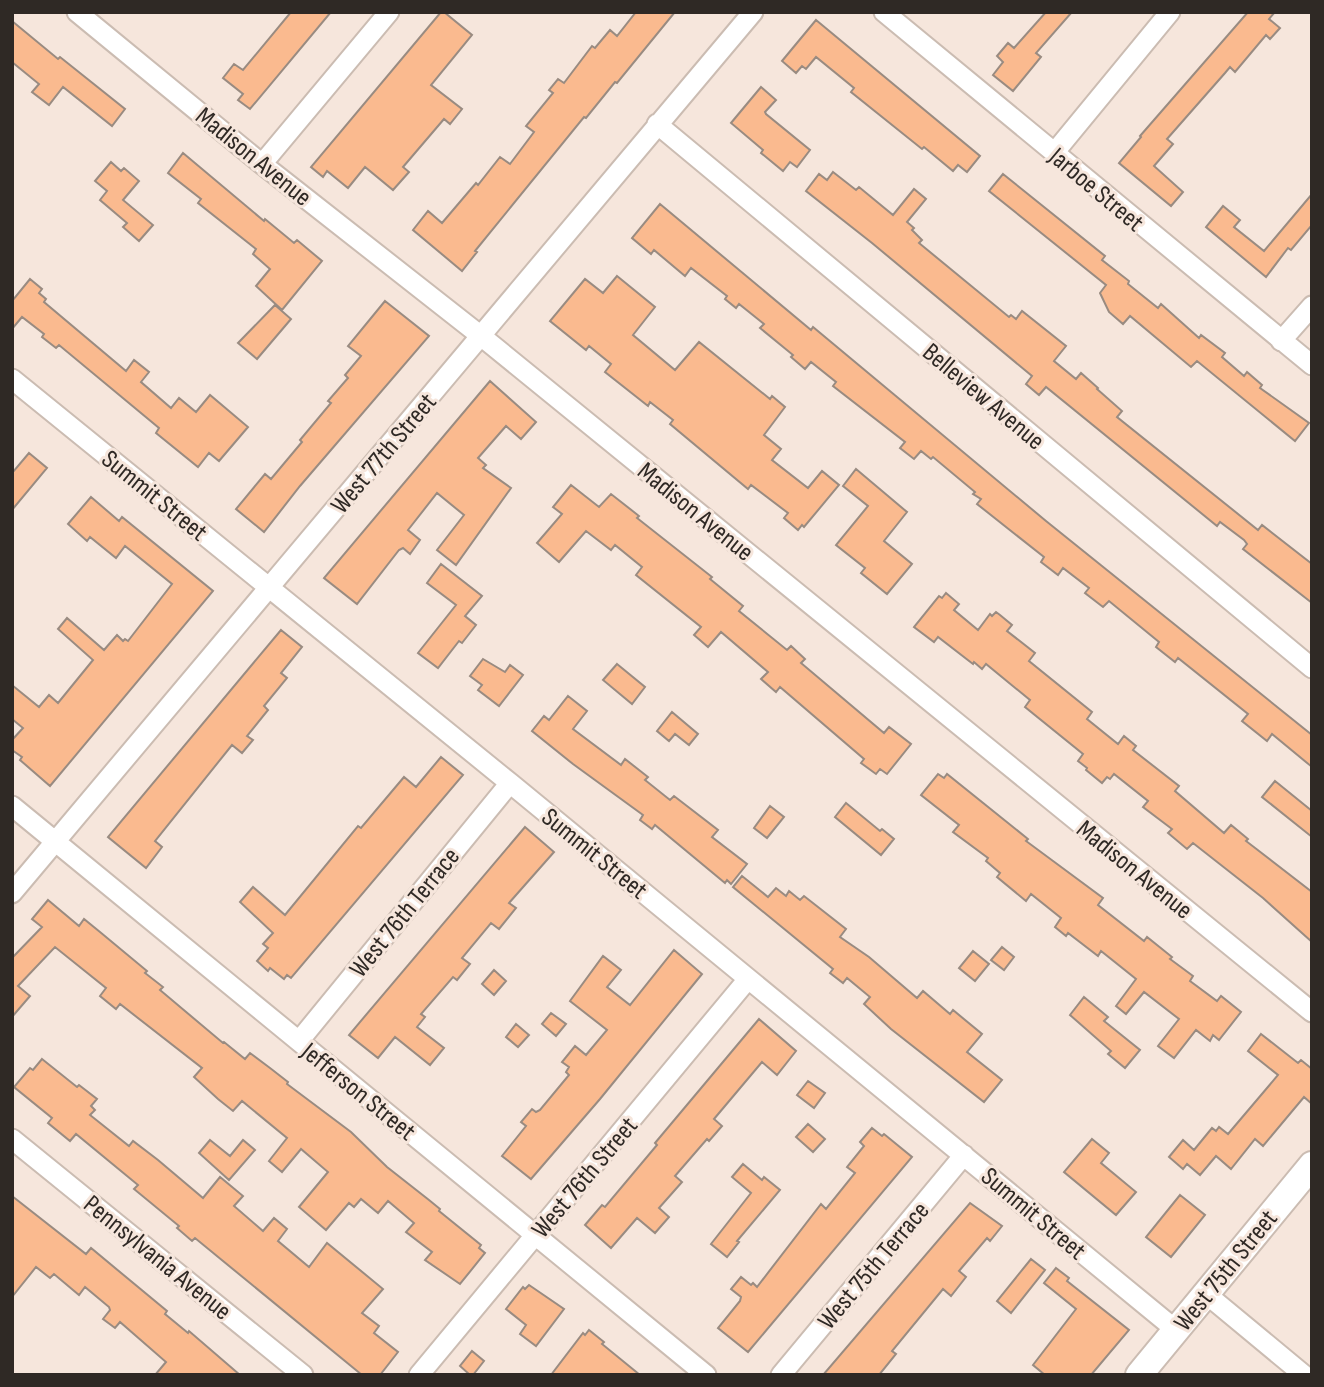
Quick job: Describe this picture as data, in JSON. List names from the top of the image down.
{
  "streets": {
    "main road": ["West 75th Street"],
    "street": [
      "Madison Avenue",
      "Jarboe Street",
      "Belleview Avenue",
      "West 77th Street",
      "Summit Street",
      "West 76th Terrace",
      "Jefferson Street",
      "West 76th Street",
      "Pennsylvania Avenue",
      "West 75th Terrace"
    ]
  },
  "crossings": [
    ["Madison Avenue", "West 77th Street"],
    ["Belleview Avenue", "West 77th Street"],
    ["West 77th Street", "Summit Street"],
    ["West 77th Street", "Jefferson Street"],
    ["Summit Street", "West 76th Terrace"],
    ["Summit Street", "West 76th Street"],
    ["Summit Street", "West 75th Terrace"],
    ["Summit Street", "West 75th Street"],
    ["West 76th Terrace", "Jefferson Street"],
    ["Jefferson Street", "West 76th Street"]
  ]
}
